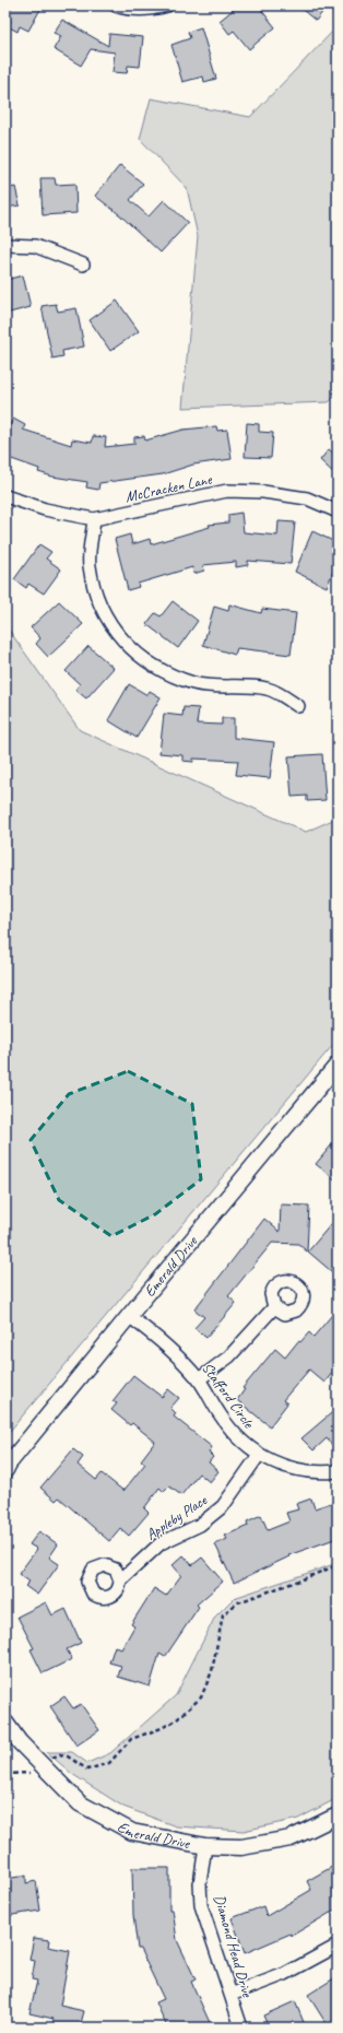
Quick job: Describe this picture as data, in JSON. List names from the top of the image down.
{
  "streets": {
    "street": [
      "McCracken Lane",
      "Emerald Drive",
      "Stafford Circle",
      "Appleby Place",
      "Diamond Head Drive"
    ]
  },
  "crossings": [
    ["Emerald Drive", "Stafford Circle"],
    ["Emerald Drive", "Diamond Head Drive"],
    ["Stafford Circle", "Appleby Place"]
  ]
}
